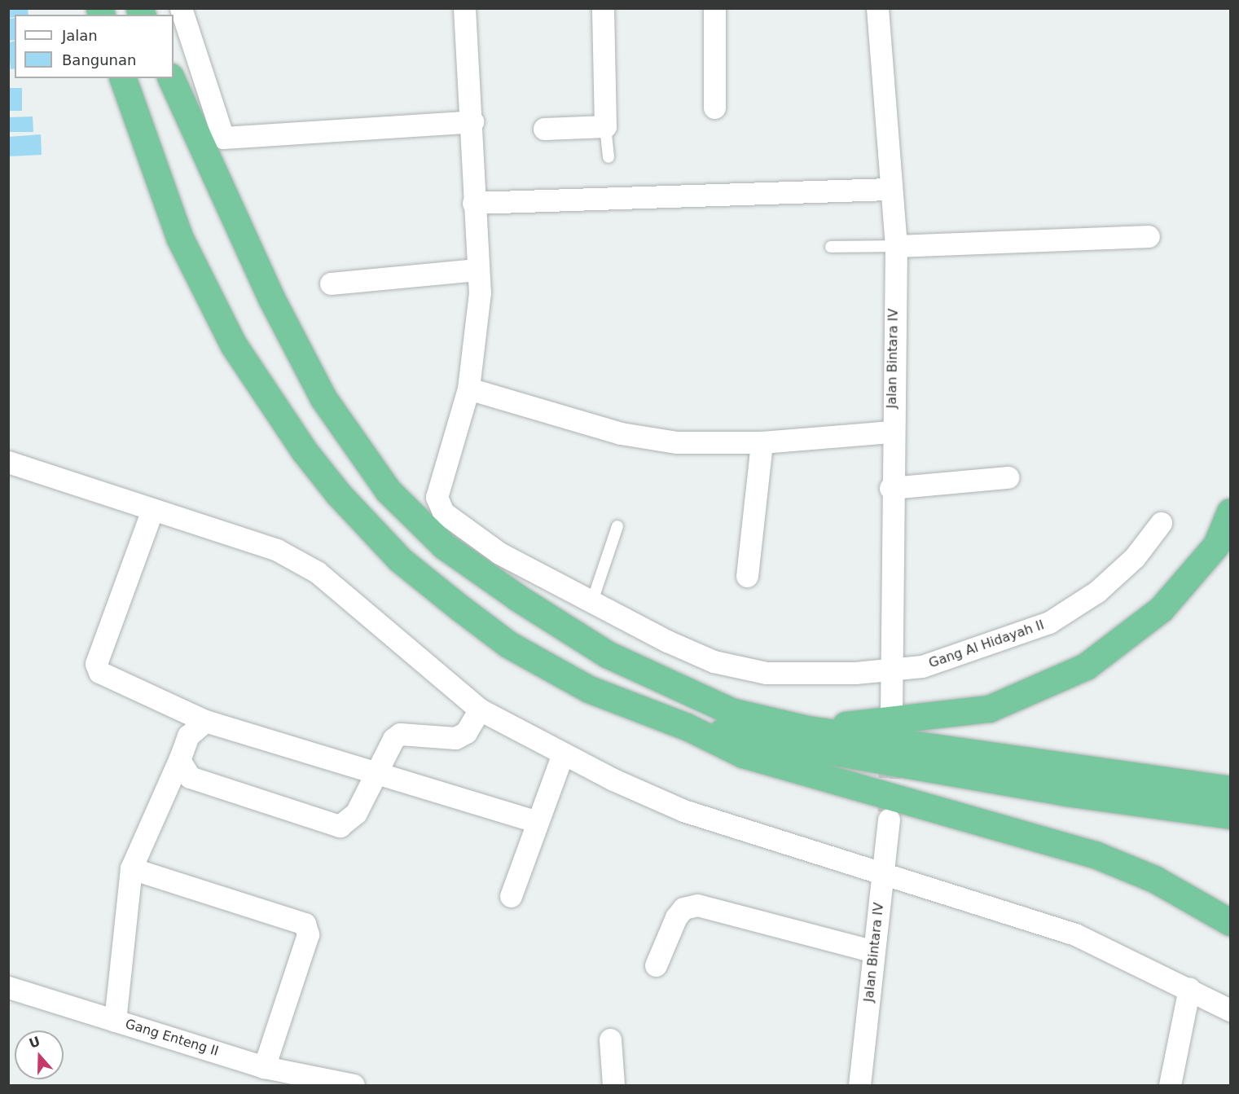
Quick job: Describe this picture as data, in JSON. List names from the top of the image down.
{
  "streets": {
    "street": ["Jalan Bintara IV", "Gang Al Hidayah II", "Gang Enteng II"]
  },
  "crossings": [
    ["Jalan Bintara IV", "Gang Al Hidayah II"]
  ],
  "legend": ["Jalan", "Bangunan"],
  "north": "top"
}
